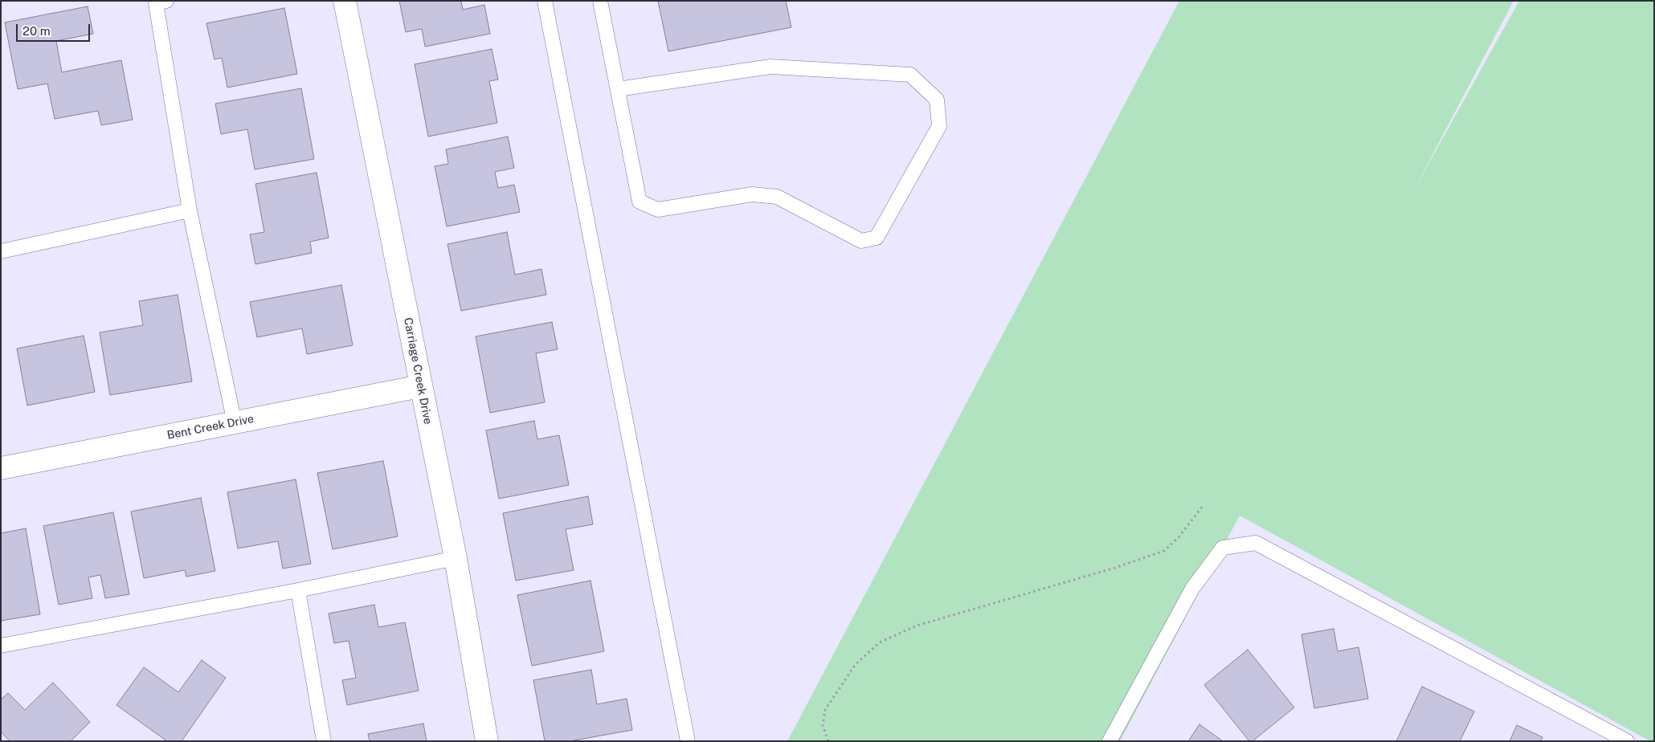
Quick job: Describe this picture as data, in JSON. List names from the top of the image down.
{
  "streets": {
    "street": ["Carriage Creek Drive", "Bent Creek Drive"]
  },
  "crossings": [
    ["Carriage Creek Drive", "Bent Creek Drive"]
  ],
  "scale_bar": "20 m"
}
